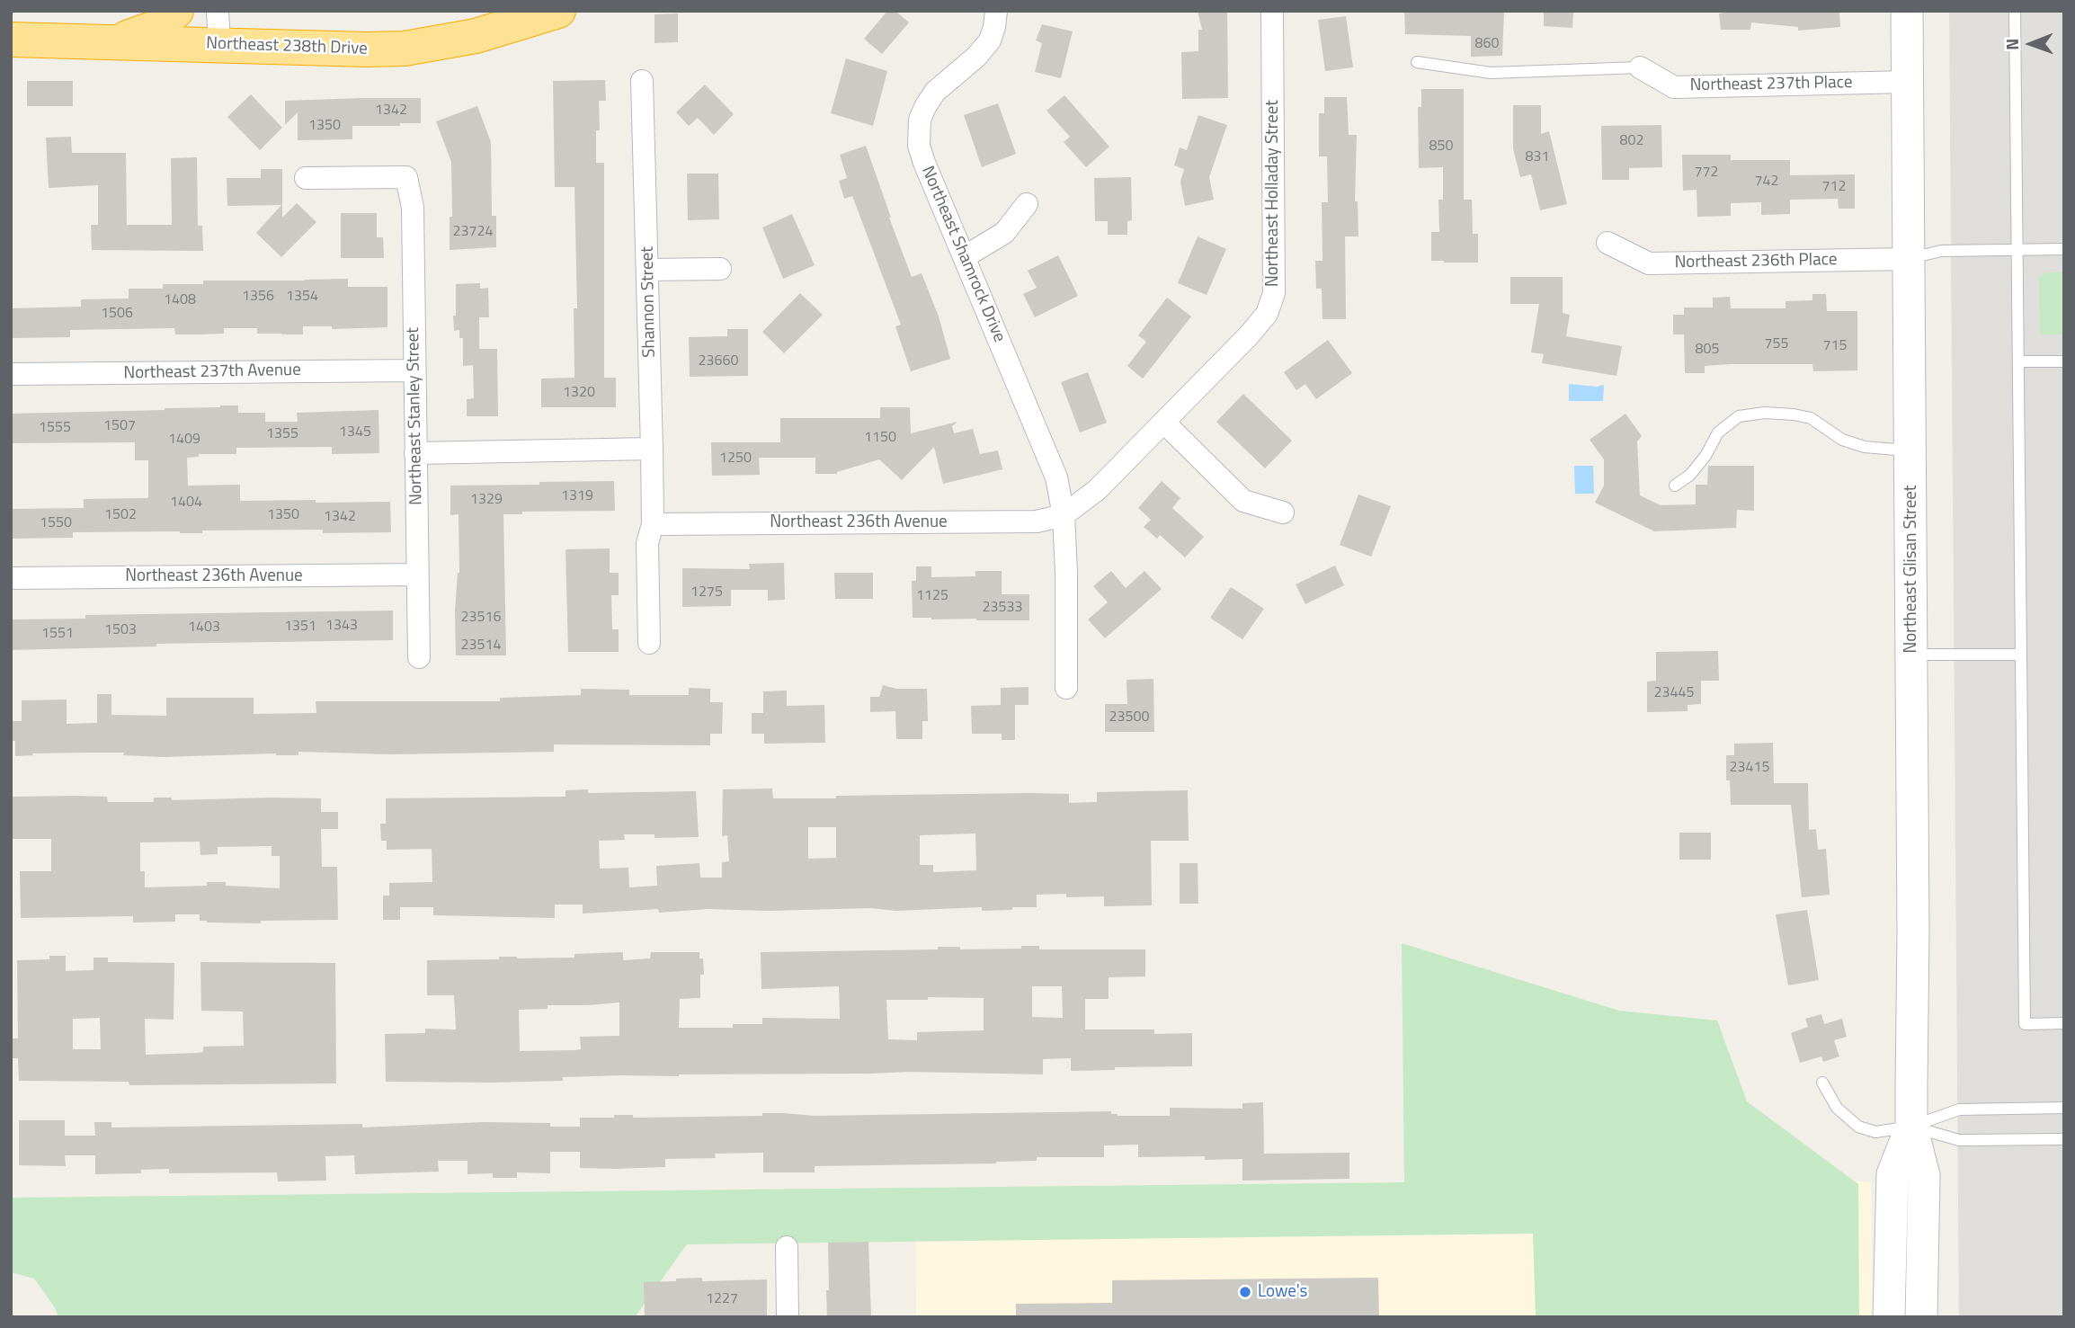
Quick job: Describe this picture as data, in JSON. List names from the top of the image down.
{
  "streets": {
    "highway": ["Northeast 238th Drive"],
    "main road": ["Northeast Glisan Street"],
    "street": [
      "Northeast 237th Place",
      "Northeast Holladay Street",
      "Northeast Shamrock Drive",
      "Northeast 236th Place",
      "Shannon Street",
      "Northeast 237th Avenue",
      "Northeast Stanley Street",
      "Northeast 236th Avenue"
    ]
  },
  "crossings": [
    ["Northeast 237th Place", "Northeast Glisan Street"],
    ["Northeast Holladay Street", "Northeast Shamrock Drive"],
    ["Northeast Holladay Street", "Northeast 236th Avenue"],
    ["Northeast Shamrock Drive", "Northeast 236th Avenue"],
    ["Northeast 236th Place", "Northeast Glisan Street"],
    ["Shannon Street", "Northeast 236th Avenue"],
    ["Northeast 237th Avenue", "Northeast Stanley Street"],
    ["Northeast Stanley Street", "Northeast 236th Avenue"]
  ],
  "places": ["Lowe's"],
  "house_numbers": [
    "860",
    "1342",
    "1350",
    "802",
    "850",
    "831",
    "772",
    "742",
    "712",
    "23724",
    "1356",
    "1354",
    "1408",
    "1506",
    "755",
    "715",
    "805",
    "23660",
    "1320",
    "1507",
    "1555",
    "1345",
    "1355",
    "1150",
    "1409",
    "1250",
    "1319",
    "1329",
    "1404",
    "1502",
    "1350",
    "1342",
    "1550",
    "1275",
    "1125",
    "23533",
    "23516",
    "1343",
    "1351",
    "1403",
    "1503",
    "1551",
    "23514",
    "23445",
    "23500",
    "23415",
    "1227"
  ],
  "north": "left"
}
